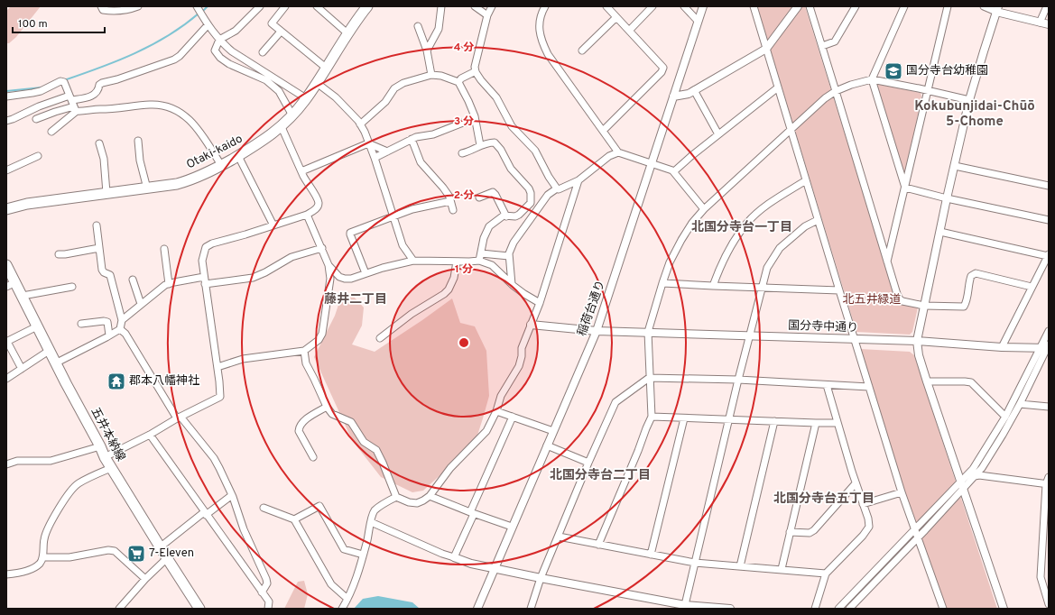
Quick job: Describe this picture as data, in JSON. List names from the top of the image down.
{
  "streets": {
    "main road": ["Otaki-kaido", "五井本納線"],
    "street": ["稲荷台通り", "国分寺中通り"]
  },
  "crossings": [
    ["稲荷台通り", "国分寺中通り"]
  ],
  "districts": [
    "Kokubunjidai-Chūō 5-Chome",
    "北国分寺台一丁目",
    "藤井二丁目",
    "北国分寺台二丁目",
    "北国分寺台五丁目"
  ],
  "parks": ["北五井緑道"],
  "places": {
    "school or university": ["国分寺台幼稚園"],
    "temple": ["郡本八幡神社"],
    "supermarket": ["7-Eleven"]
  },
  "scale_bar": "100 m",
  "rings": [
    "4 分",
    "3 分",
    "2 分",
    "1 分"
  ]
}
